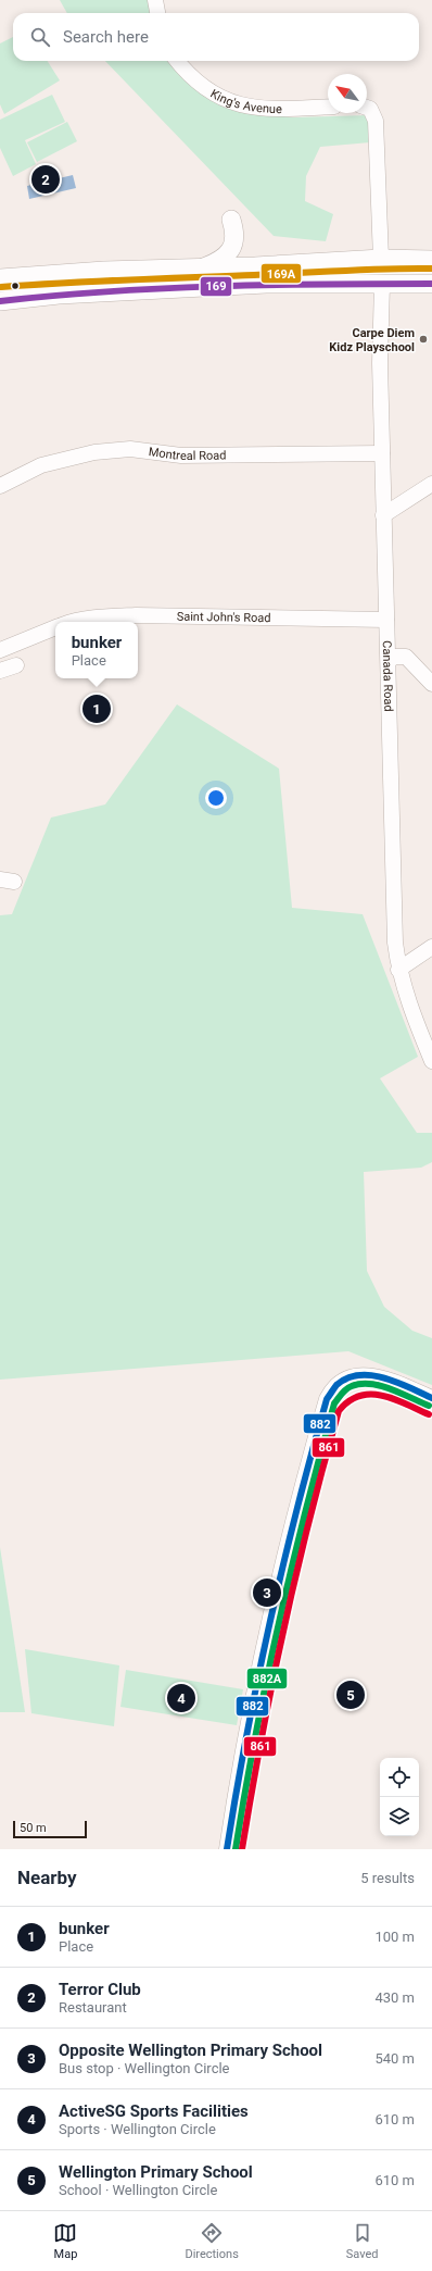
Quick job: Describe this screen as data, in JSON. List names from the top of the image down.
{
  "streets": {
    "street": [
      "King's Avenue",
      "Montreal Road",
      "Saint John's Road",
      "Canada Road"
    ]
  },
  "crossings": [
    ["Montreal Road", "Canada Road"],
    ["Saint John's Road", "Canada Road"]
  ],
  "places": ["Carpe Diem Kidz Playschool"],
  "lines": [
    "transit line 169A",
    "transit line 169",
    "transit line 882",
    "transit line 882A",
    "transit line 861"
  ],
  "scale_bar": "50 m",
  "north": "top left",
  "page": {
    "search": "Search here",
    "pins": [
      "2",
      "1",
      "3",
      "5",
      "4"
    ],
    "popup": ["bunker", "Place"],
    "scale": "50 m",
    "heading": ["Nearby", "5 results"],
    "list": [
      {
        "mark": "1",
        "name": "bunker",
        "note": "Place",
        "value": "100 m"
      },
      {
        "mark": "2",
        "name": "Terror Club",
        "note": "Restaurant",
        "value": "430 m"
      },
      {
        "mark": "3",
        "name": "Opposite Wellington Primary School",
        "note": "Bus stop · Wellington Circle",
        "value": "540 m"
      },
      {
        "mark": "4",
        "name": "ActiveSG Sports Facilities",
        "note": "Sports · Wellington Circle",
        "value": "610 m"
      },
      {
        "mark": "5",
        "name": "Wellington Primary School",
        "note": "School · Wellington Circle",
        "value": "610 m"
      }
    ],
    "nav": ["Map", "Directions", "Saved"]
  }
}
